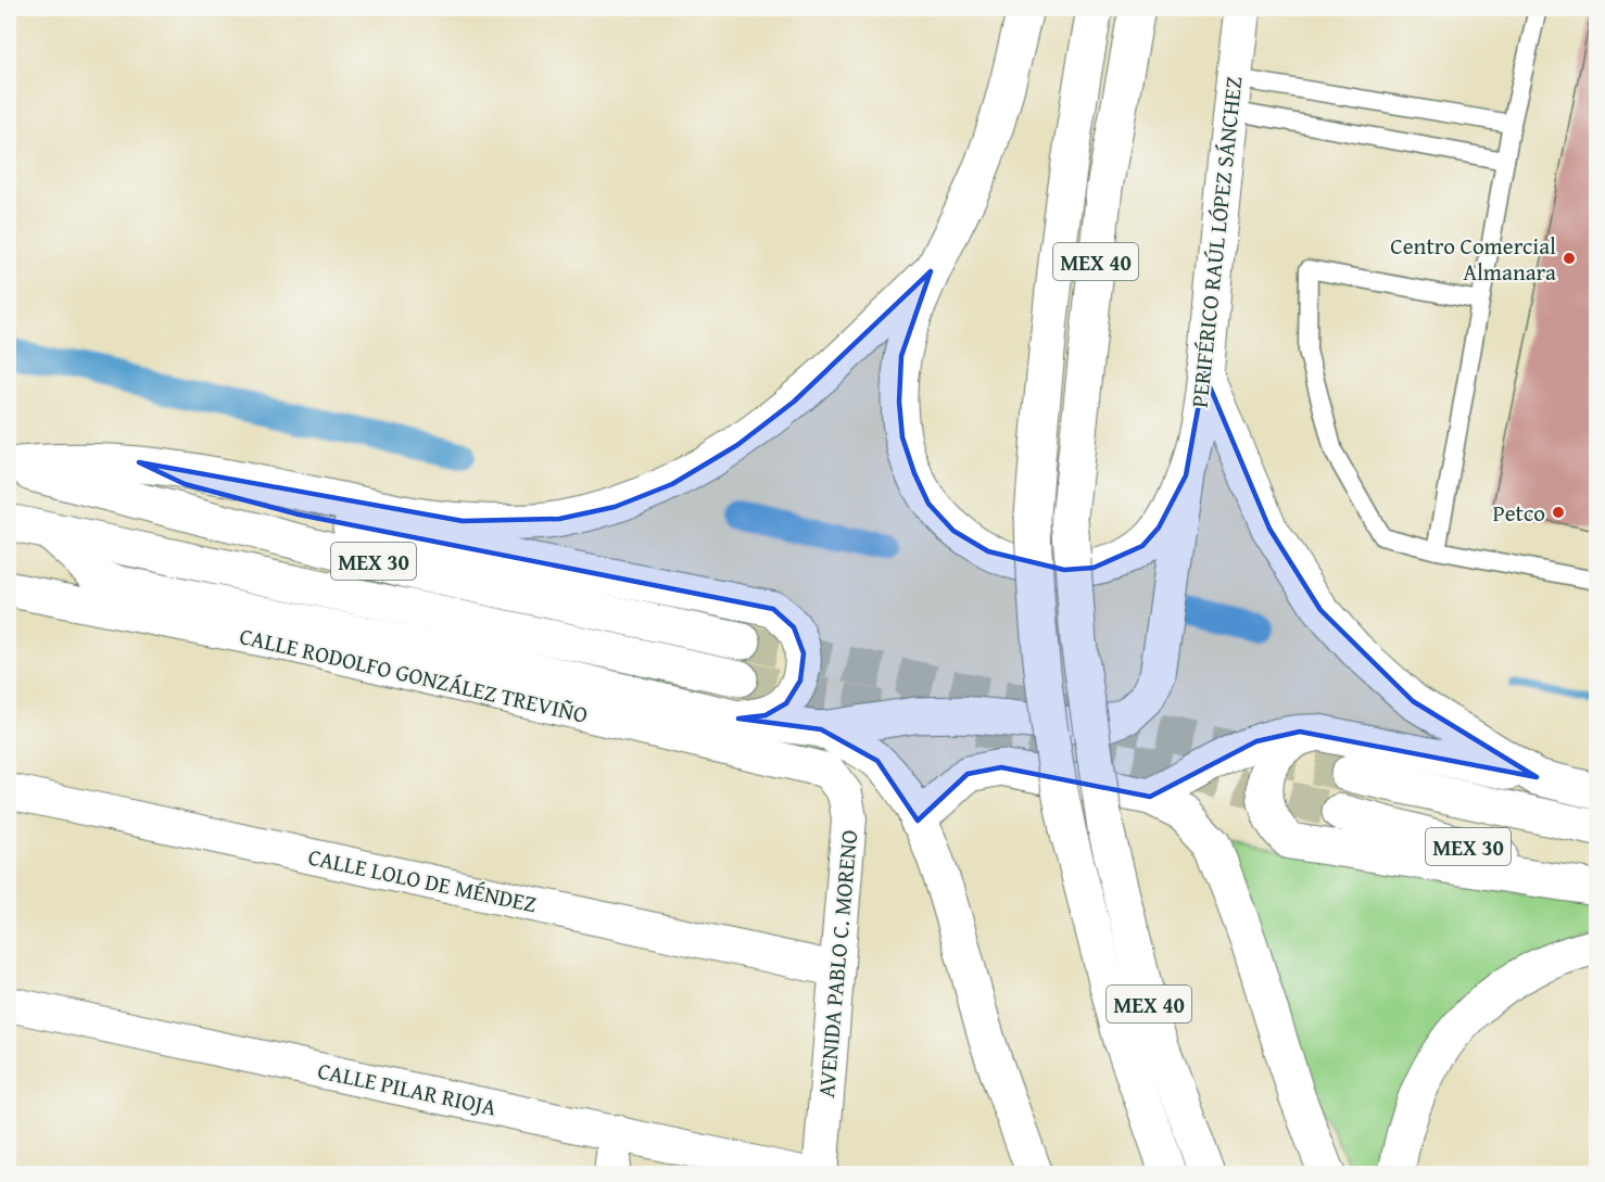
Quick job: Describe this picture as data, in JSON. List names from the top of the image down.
{
  "streets": {
    "main road": ["PERIFÉRICO RAÚL LÓPEZ SÁNCHEZ", "MEX 40", "MEX 30"],
    "street": [
      "CALLE RODOLFO GONZÁLEZ TREVIÑO",
      "CALLE LOLO DE MÉNDEZ",
      "AVENIDA PABLO C. MORENO",
      "CALLE PILAR RIOJA"
    ]
  },
  "crossings": [
    ["CALLE RODOLFO GONZÁLEZ TREVIÑO", "AVENIDA PABLO C. MORENO"],
    ["CALLE LOLO DE MÉNDEZ", "AVENIDA PABLO C. MORENO"]
  ],
  "places": ["Centro Comercial Almanara", "Petco"]
}
